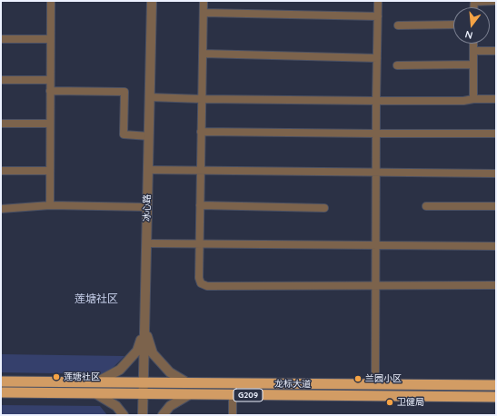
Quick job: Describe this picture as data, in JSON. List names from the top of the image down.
{
  "streets": {
    "highway": ["龙标大道", "G209"],
    "street": ["冰心路"]
  },
  "crossings": [
    ["冰心路", "龙标大道"]
  ],
  "districts": ["莲塘社区"],
  "places": ["莲塘社区", "兰园小区", "卫健局"],
  "north": "bottom"
}
